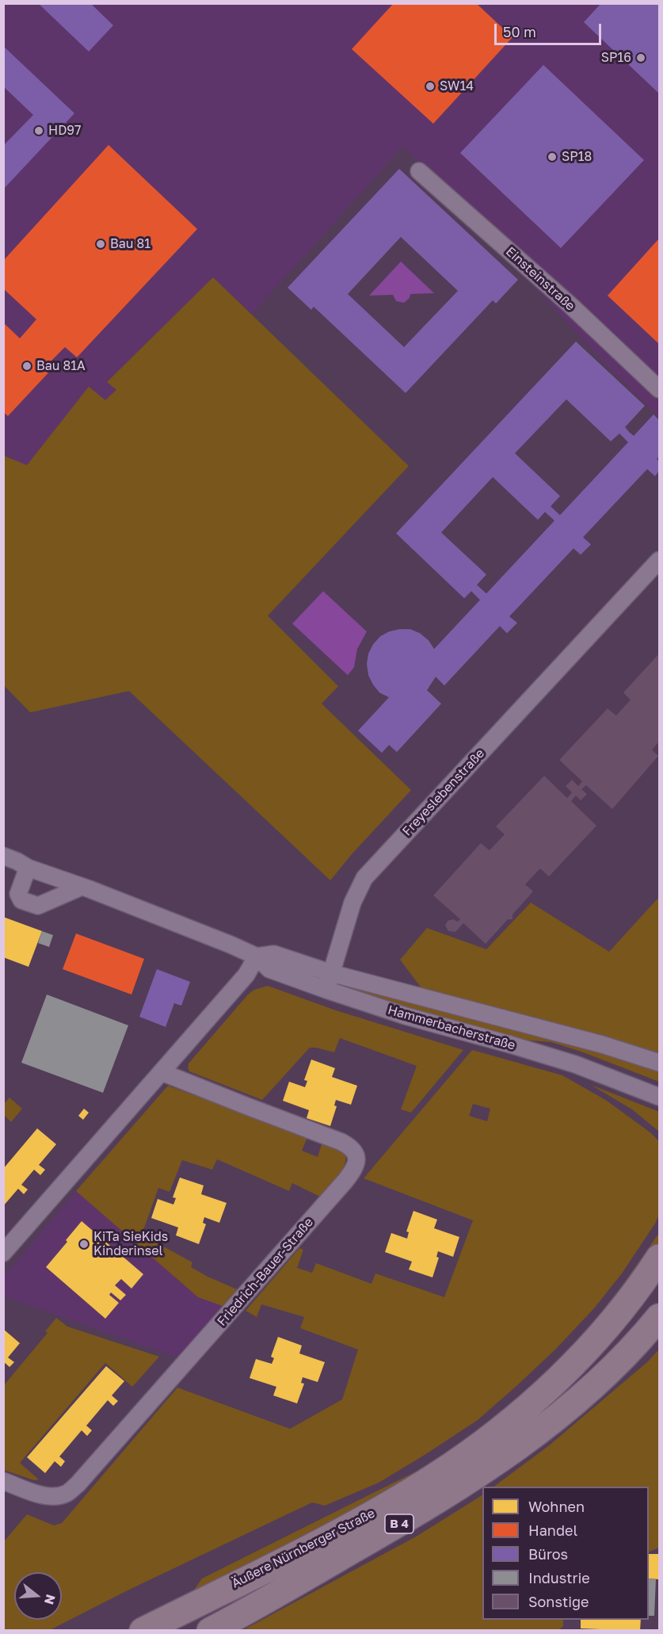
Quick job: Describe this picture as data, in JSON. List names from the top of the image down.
{
  "streets": {
    "highway": ["B 4", "Äußere Nürnberger Straße"],
    "street": [
      "Einsteinstraße",
      "Freyeslebenstraße",
      "Hammerbacherstraße",
      "Friedrich-Bauer-Straße"
    ]
  },
  "crossings": [
    ["Freyeslebenstraße", "Hammerbacherstraße"]
  ],
  "places": [
    "SP16",
    "SW14",
    "HD97",
    "SP18",
    "Bau 81",
    "Bau 81A",
    "KiTa SieKids Kinderinsel"
  ],
  "legend": [
    "Wohnen",
    "Handel",
    "Büros",
    "Industrie",
    "Sonstige"
  ],
  "scale_bar": "50 m",
  "north": "right"
}
